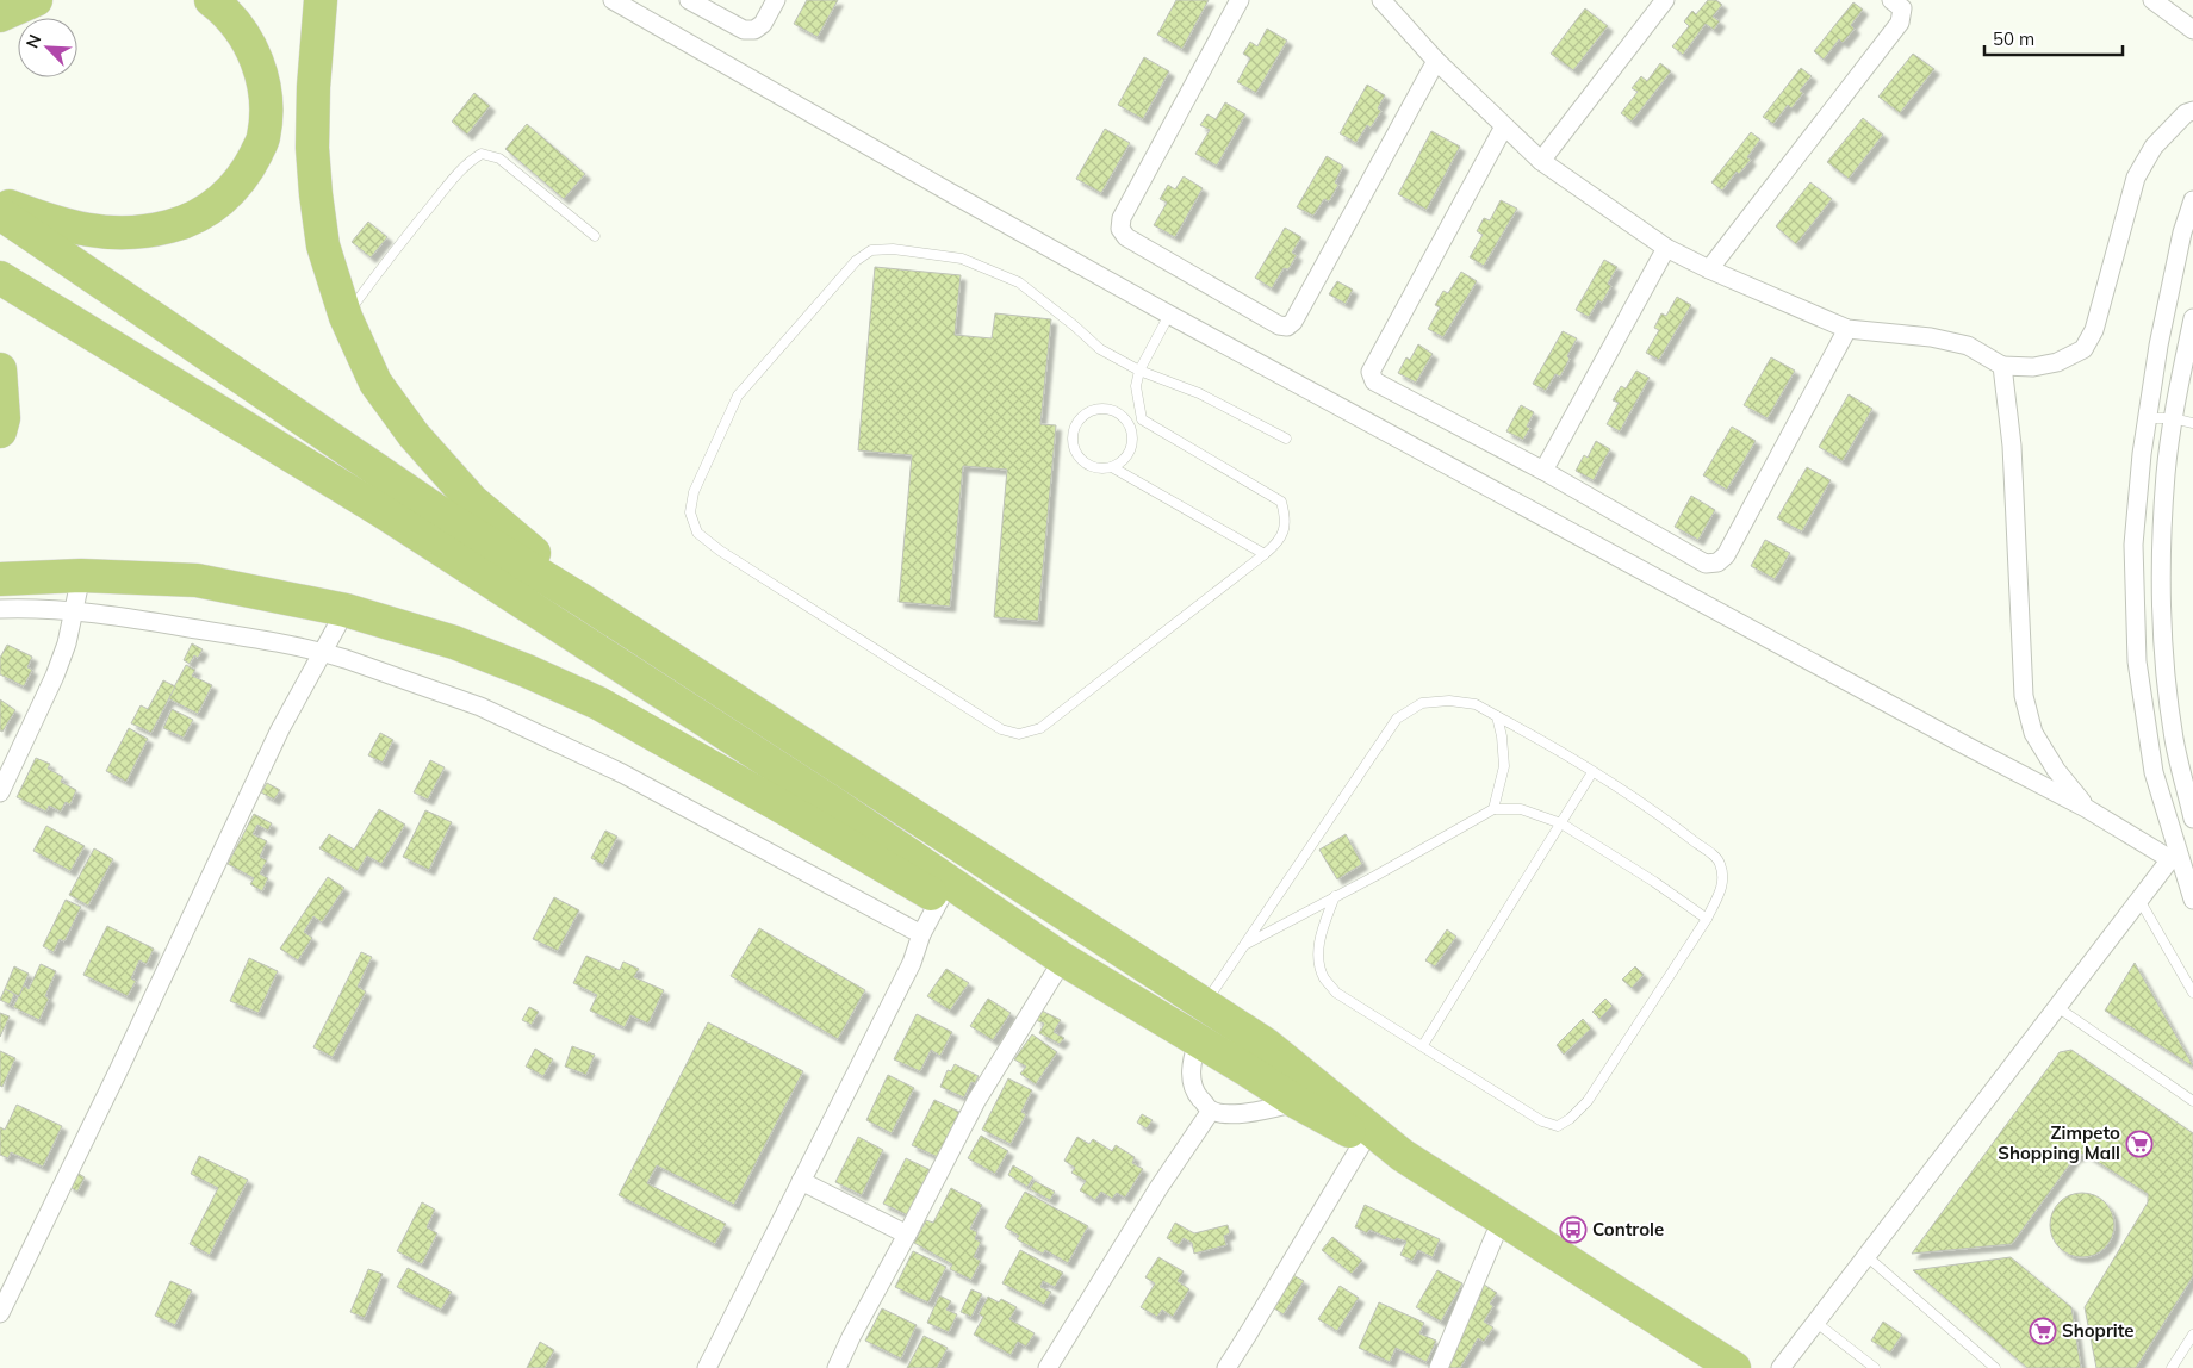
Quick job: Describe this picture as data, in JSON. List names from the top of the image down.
{
  "places": {
    "supermarket": ["Zimpeto Shopping Mall", "Shoprite"],
    "bus stop": ["Controle"]
  },
  "scale_bar": "50 m",
  "north": "top left"
}
